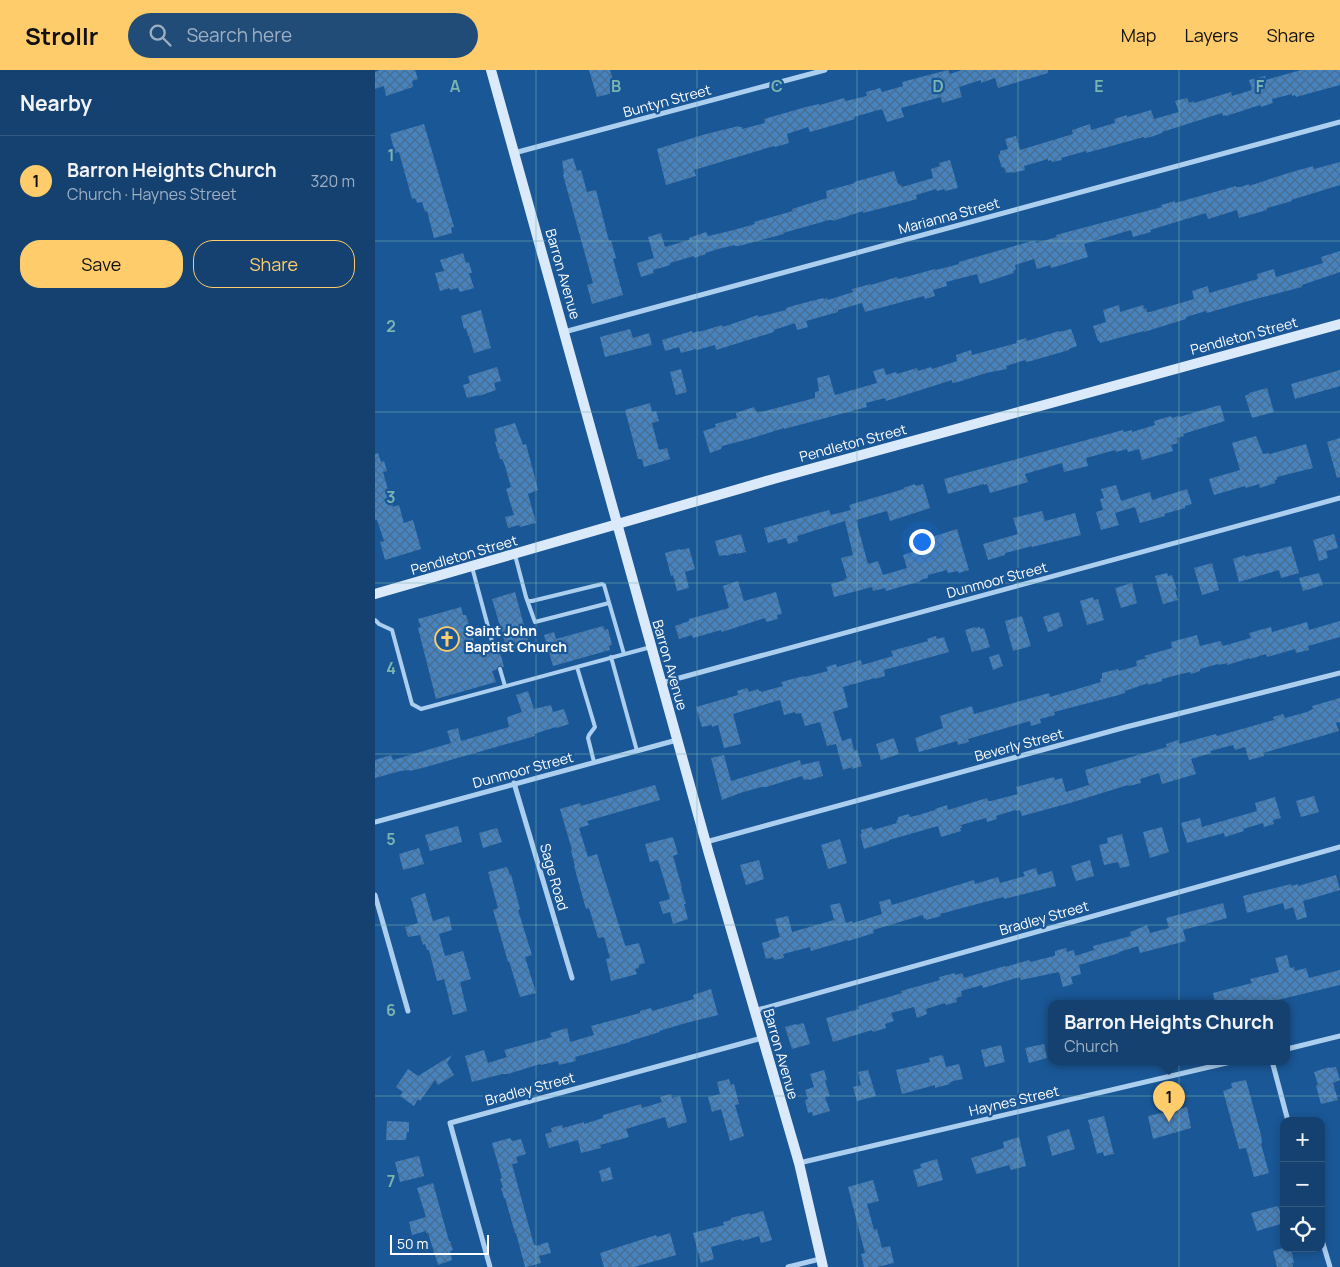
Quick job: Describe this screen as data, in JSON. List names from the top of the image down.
{
  "streets": {
    "main road": ["Barron Avenue", "Pendleton Street"],
    "street": [
      "Buntyn Street",
      "Marianna Street",
      "Dunmoor Street",
      "Beverly Street",
      "Sage Road",
      "Bradley Street",
      "Haynes Street"
    ]
  },
  "crossings": [
    ["Buntyn Street", "Barron Avenue"],
    ["Marianna Street", "Barron Avenue"],
    ["Barron Avenue", "Pendleton Street"],
    ["Barron Avenue", "Dunmoor Street"],
    ["Barron Avenue", "Beverly Street"],
    ["Barron Avenue", "Bradley Street"],
    ["Barron Avenue", "Haynes Street"],
    ["Dunmoor Street", "Sage Road"]
  ],
  "places": {
    "church": ["Saint John Baptist Church"]
  },
  "scale_bar": "50 m",
  "page": {
    "header": "Strollr",
    "search": "Search here",
    "nav": ["Map", "Layers", "Share"],
    "heading": "Nearby",
    "list": [
      {
        "mark": "1",
        "name": "Barron Heights Church",
        "note": "Church · Haynes Street",
        "value": "320 m"
      }
    ],
    "buttons": ["Save", "Share"],
    "popup": ["Barron Heights Church", "Church"],
    "pins": "1",
    "map_buttons": ["+", "−"],
    "scale": "50 m"
  },
  "grid": {
    "columns": [
      "A",
      "B",
      "C",
      "D",
      "E",
      "F"
    ],
    "rows": [
      "1",
      "2",
      "3",
      "4",
      "5",
      "6",
      "7"
    ]
  }
}
